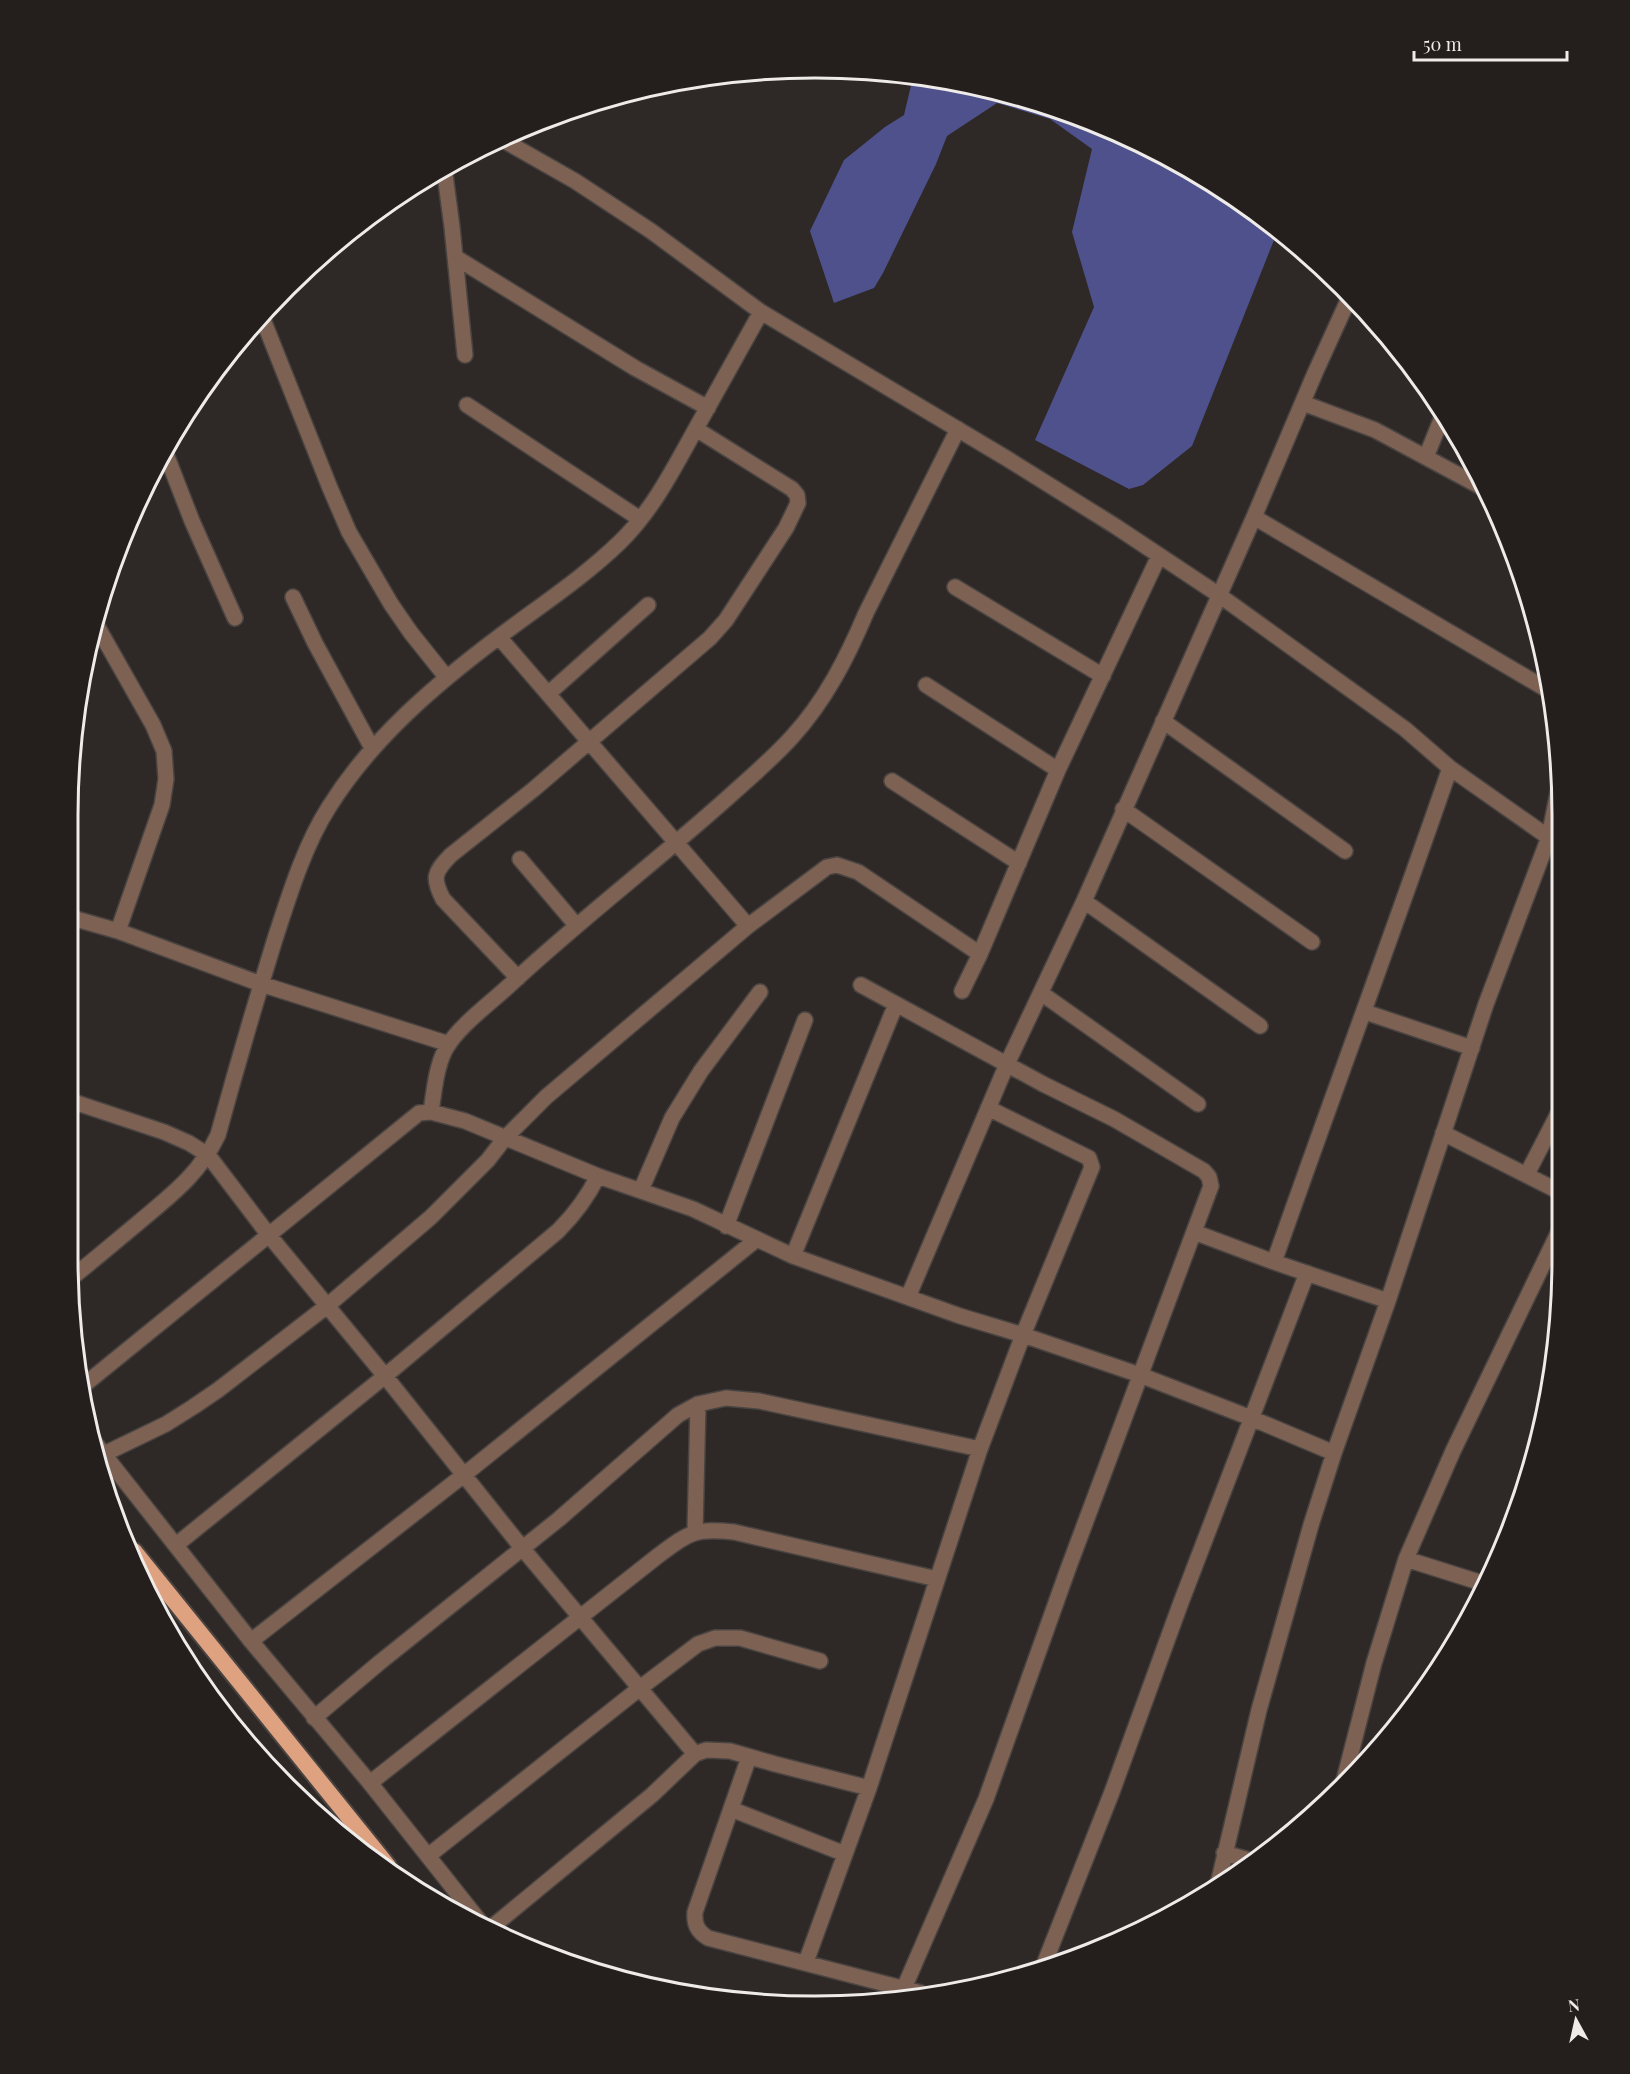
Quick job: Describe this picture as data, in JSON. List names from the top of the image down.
{
  "scale_bar": "50 m",
  "north": "top"
}
